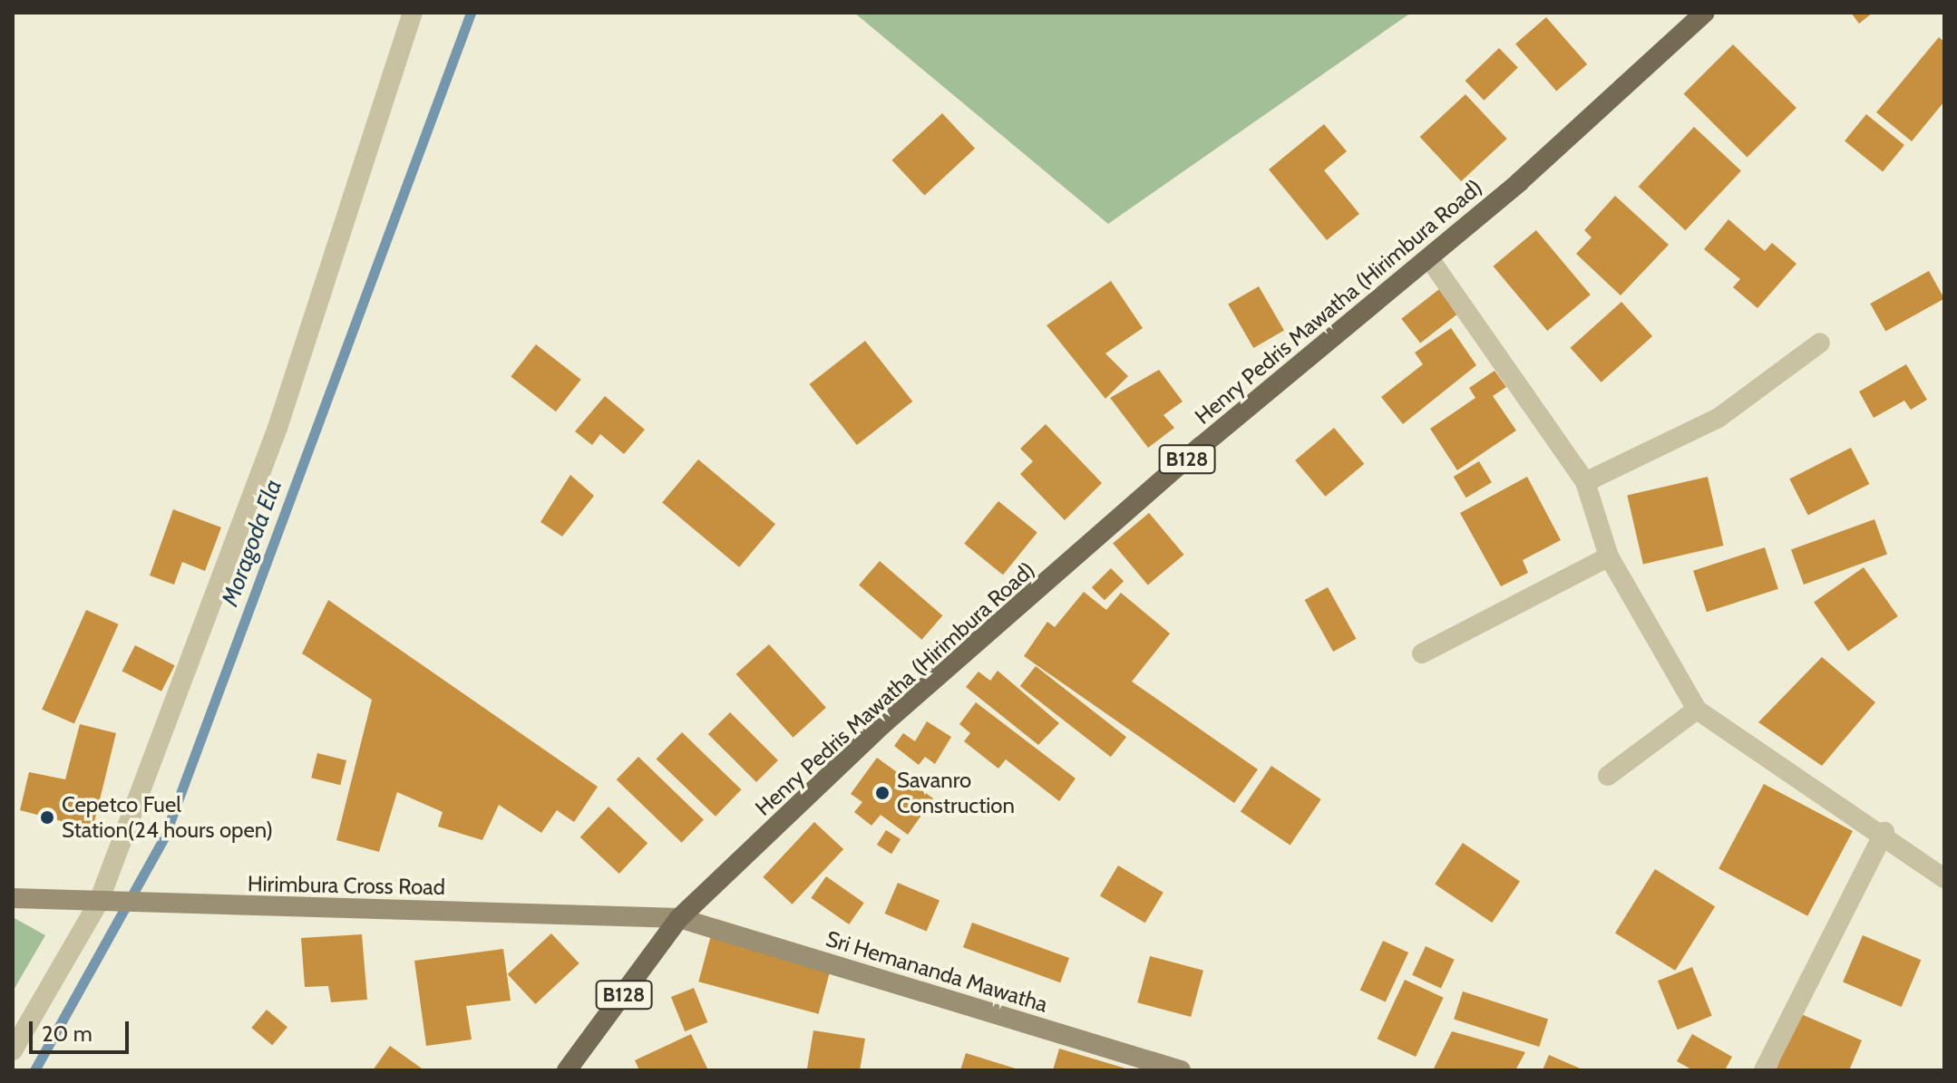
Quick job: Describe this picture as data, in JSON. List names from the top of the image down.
{
  "streets": {
    "main road": [
      "Henry Pedris Mawatha (Hirimbura Road)",
      "B128",
      "Hirimbura Cross Road",
      "Sri Hemananda Mawatha"
    ]
  },
  "crossings": [
    ["Henry Pedris Mawatha (Hirimbura Road)", "B128"],
    ["Henry Pedris Mawatha (Hirimbura Road)", "Hirimbura Cross Road"],
    ["Henry Pedris Mawatha (Hirimbura Road)", "Sri Hemananda Mawatha"],
    ["B128", "Hirimbura Cross Road"],
    ["B128", "Sri Hemananda Mawatha"],
    ["Hirimbura Cross Road", "Sri Hemananda Mawatha"]
  ],
  "water": ["Moragoda Ela"],
  "places": ["Savanro Construction", "Cepetco Fuel Station(24 hours open)"],
  "scale_bar": "20 m"
}
